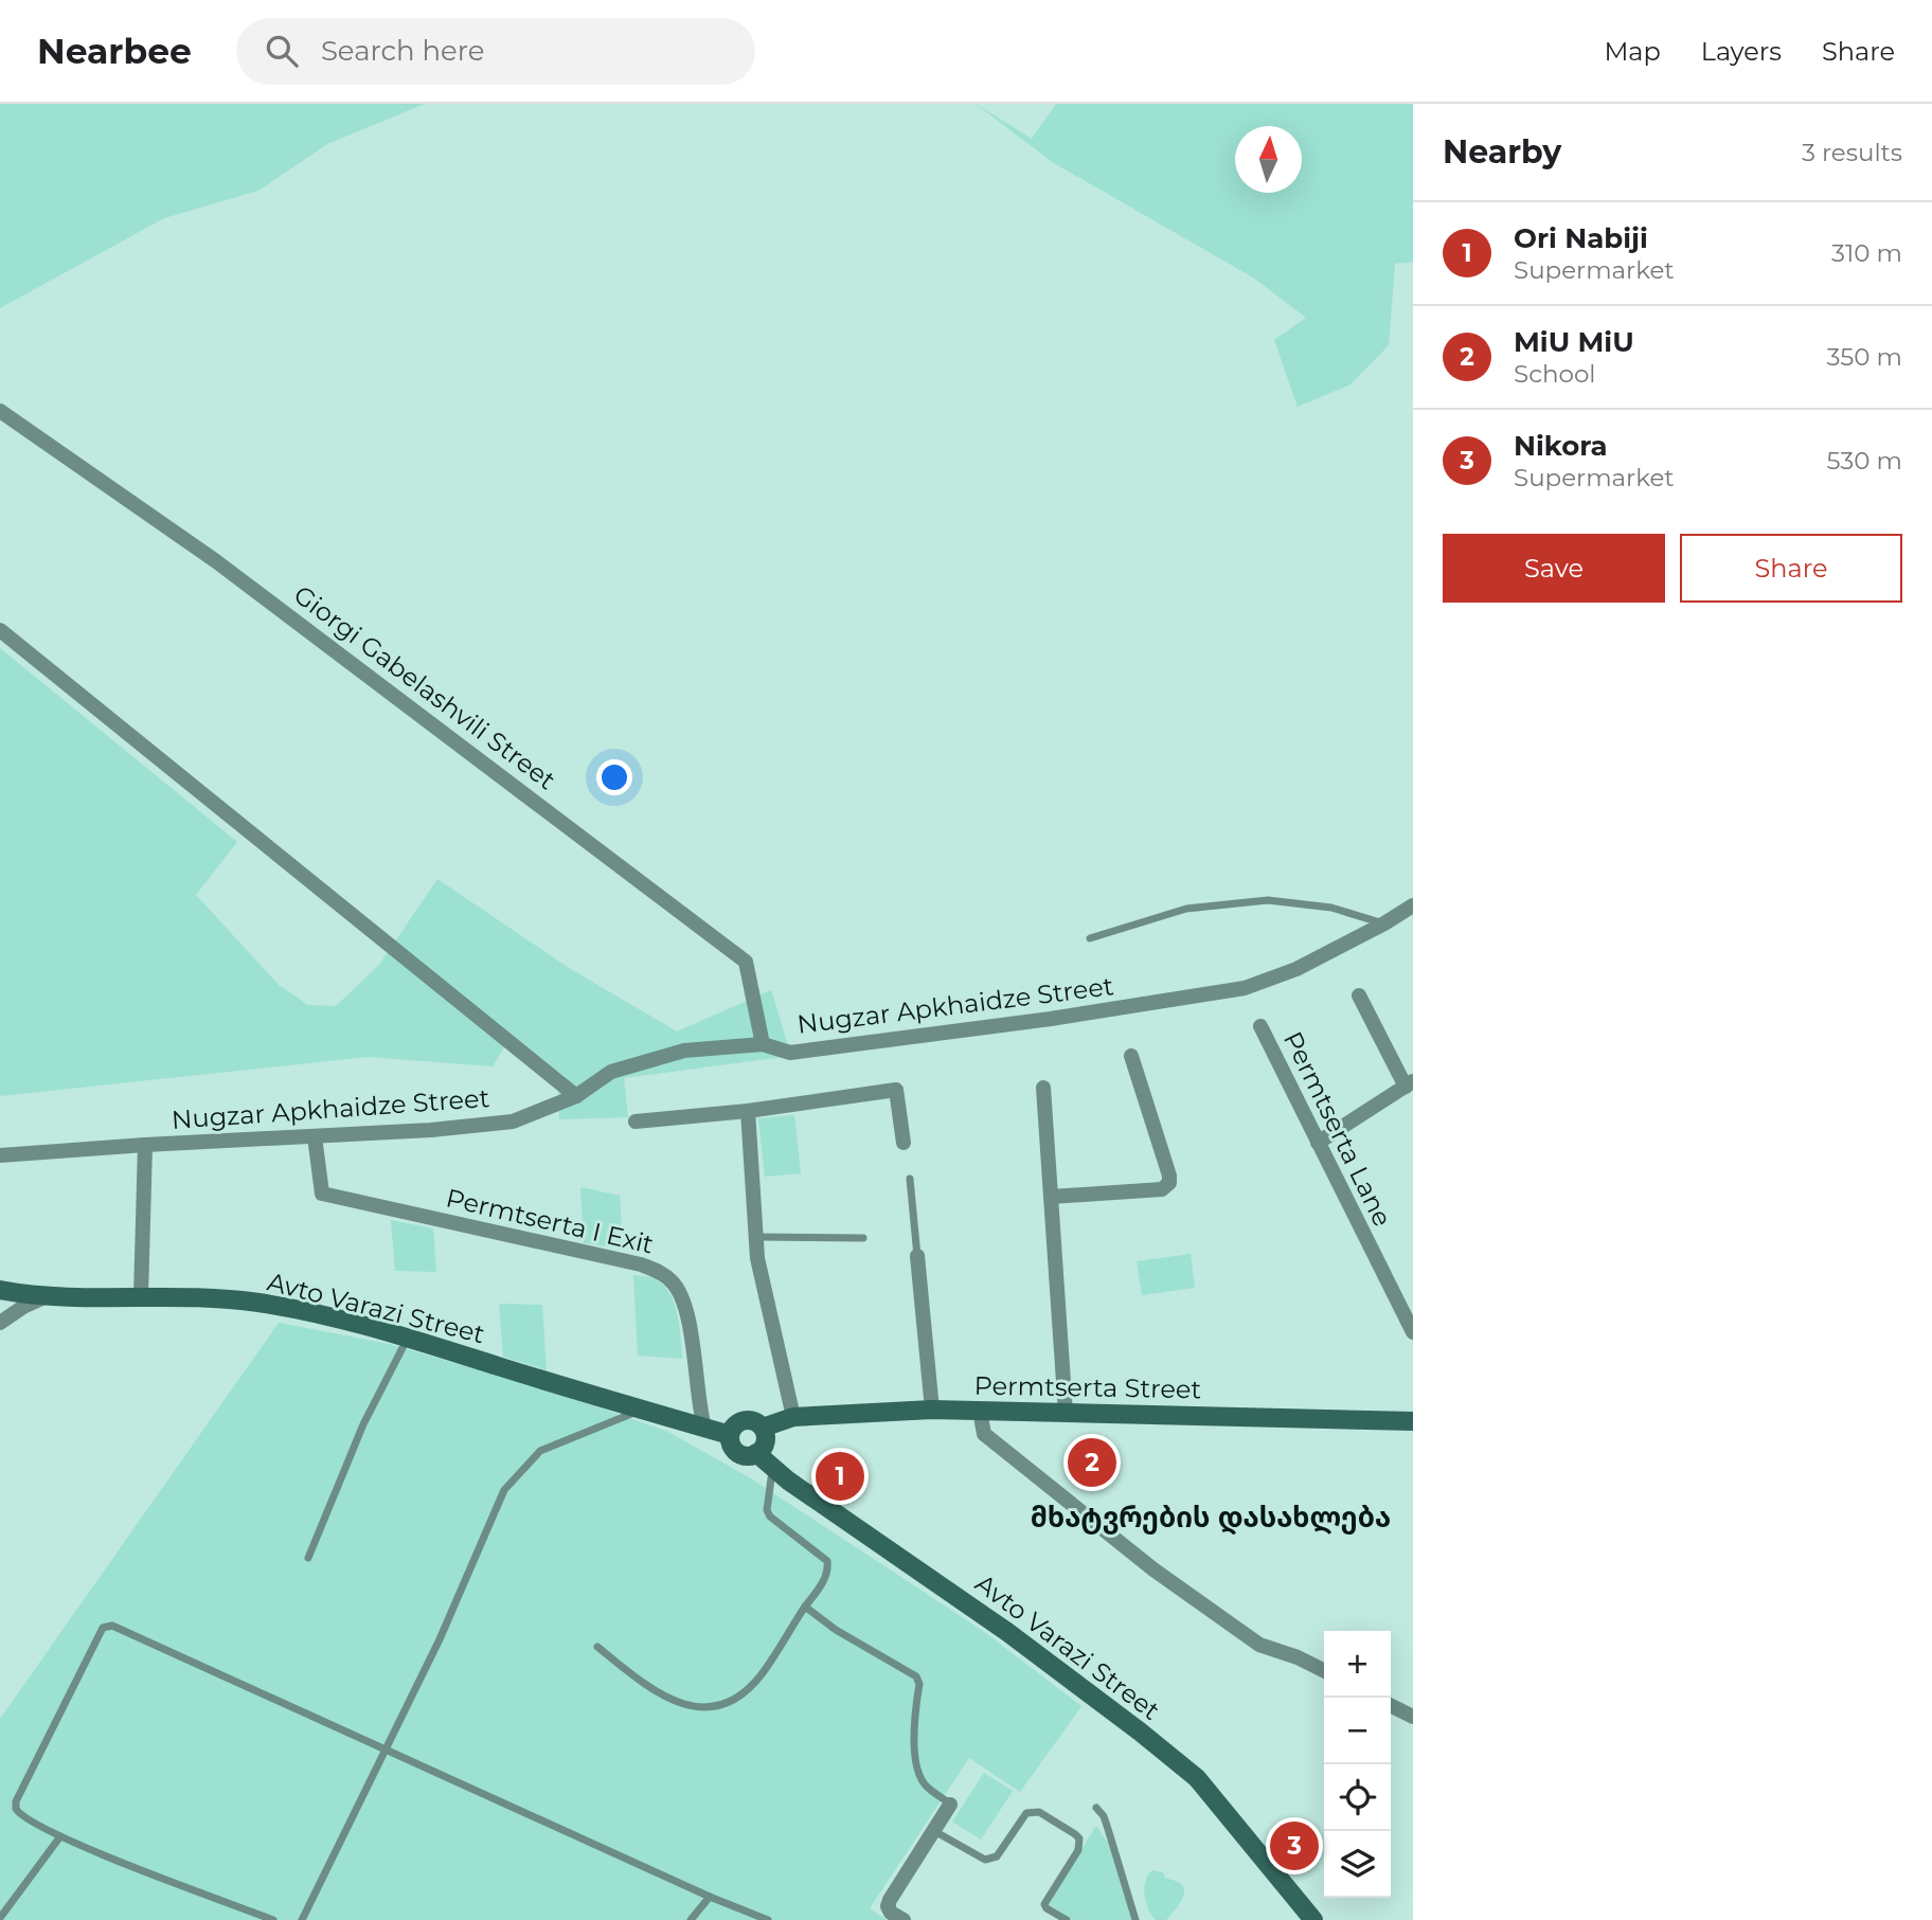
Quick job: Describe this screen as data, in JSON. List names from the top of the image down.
{
  "streets": {
    "street": [
      "Giorgi Gabelashvili Street",
      "Nugzar Apkhaidze Street",
      "Permtserta Lane",
      "Permtserta I Exit",
      "Avto Varazi Street",
      "Permtserta Street"
    ]
  },
  "crossings": [
    ["Giorgi Gabelashvili Street", "Nugzar Apkhaidze Street"],
    ["Nugzar Apkhaidze Street", "Permtserta I Exit"],
    ["Permtserta I Exit", "Avto Varazi Street"],
    ["Avto Varazi Street", "Permtserta Street"]
  ],
  "districts": ["მხატვრების დასახლება"],
  "north": "top",
  "page": {
    "header": "Nearbee",
    "search": "Search here",
    "nav": ["Map", "Layers", "Share"],
    "heading": ["Nearby", "3 results"],
    "list": [
      {
        "mark": "1",
        "name": "Ori Nabiji",
        "note": "Supermarket",
        "value": "310 m"
      },
      {
        "mark": "2",
        "name": "MiU MiU",
        "note": "School",
        "value": "350 m"
      },
      {
        "mark": "3",
        "name": "Nikora",
        "note": "Supermarket",
        "value": "530 m"
      }
    ],
    "buttons": ["Save", "Share"],
    "pins": ["2", "1", "3"],
    "map_buttons": ["+", "−"]
  }
}
